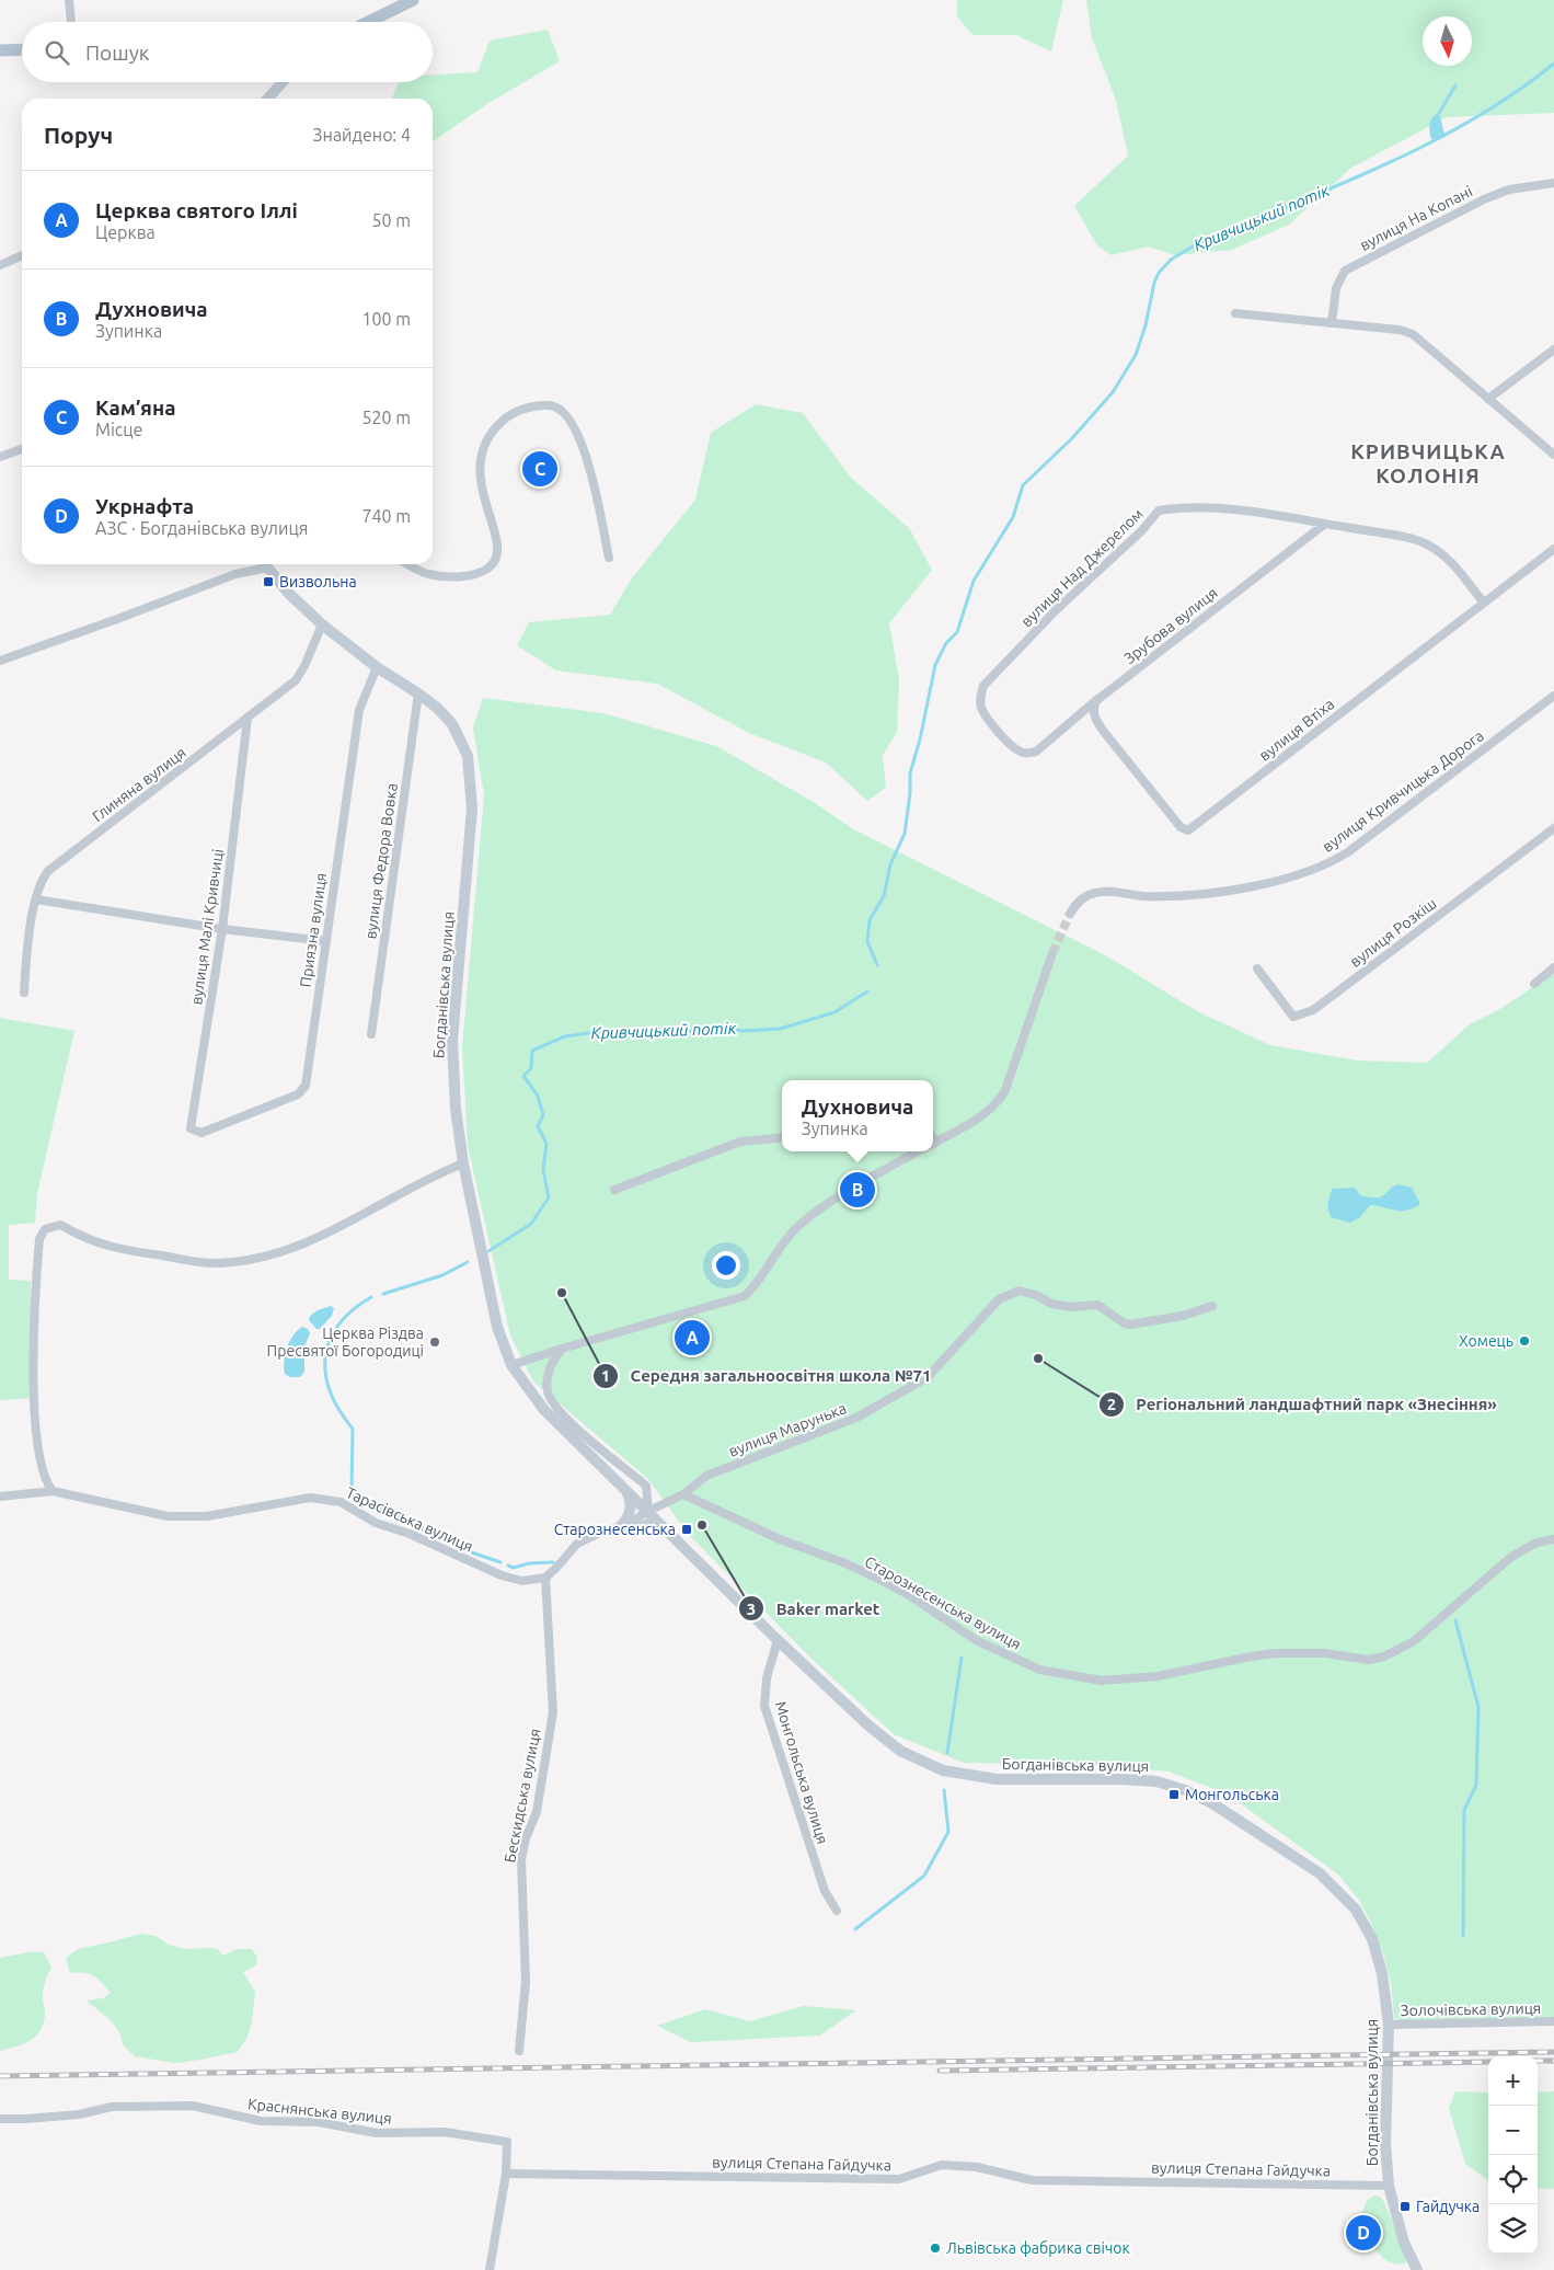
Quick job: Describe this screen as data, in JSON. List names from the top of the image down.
{
  "streets": {
    "main road": ["Богданівська вулиця"],
    "street": [
      "вулиця На Копані",
      "вулиця Над Джерелом",
      "Зрубова вулиця",
      "вулиця Втіха",
      "Глиняна вулиця",
      "вулиця Кривчицька Дорога",
      "вулиця Федора Вовка",
      "вулиця Малі Кривчиці",
      "Приязна вулиця",
      "вулиця Розкіш",
      "вулиця Марунька",
      "Тарасівська вулиця",
      "Старознесенська вулиця",
      "Монгольська вулиця",
      "Бескидська вулиця",
      "Золочівська вулиця",
      "Краснянська вулиця",
      "вулиця Степана Гайдучка"
    ]
  },
  "crossings": [
    ["вулиця Над Джерелом", "Зрубова вулиця"],
    ["вулиця Над Джерелом", "вулиця Втіха"],
    ["Зрубова вулиця", "вулиця Втіха"],
    ["Глиняна вулиця", "вулиця Малі Кривчиці"],
    ["Глиняна вулиця", "Богданівська вулиця"],
    ["вулиця Федора Вовка", "Богданівська вулиця"],
    ["вулиця Малі Кривчиці", "Приязна вулиця"],
    ["Приязна вулиця", "Богданівська вулиця"],
    ["Богданівська вулиця", "Монгольська вулиця"],
    ["Богданівська вулиця", "Золочівська вулиця"],
    ["Богданівська вулиця", "вулиця Степана Гайдучка"],
    ["вулиця Марунька", "Старознесенська вулиця"],
    ["Тарасівська вулиця", "Бескидська вулиця"],
    ["Краснянська вулиця", "вулиця Степана Гайдучка"]
  ],
  "districts": ["КРИВЧИЦЬКА КОЛОНІЯ"],
  "water": ["Кривчицький потік"],
  "places": {
    "transit": [
      "Визвольна",
      "Старознесенська",
      "Монгольська",
      "Гайдучка"
    ],
    "other": [
      "Середня загальноосвітня школа №71",
      "Хомець",
      "Церква Різдва Пресвятої Богородиці",
      "Регіональний ландшафтний парк «Знесіння»",
      "Baker market",
      "Львівська фабрика свічок"
    ]
  },
  "north": "bottom",
  "page": {
    "search": "Пошук",
    "heading": ["Поруч", "Знайдено: 4"],
    "list": [
      {
        "mark": "A",
        "name": "Церква святого Іллі",
        "note": "Церква",
        "value": "50 m"
      },
      {
        "mark": "B",
        "name": "Духновича",
        "note": "Зупинка",
        "value": "100 m"
      },
      {
        "mark": "C",
        "name": "Кам’яна",
        "note": "Місце",
        "value": "520 m"
      },
      {
        "mark": "D",
        "name": "Укрнафта",
        "note": "АЗС · Богданівська вулиця",
        "value": "740 m"
      }
    ],
    "pins": [
      "C",
      "B",
      "A",
      "D"
    ],
    "popup": ["Духновича", "Зупинка"],
    "map_buttons": ["+", "−"]
  }
}
